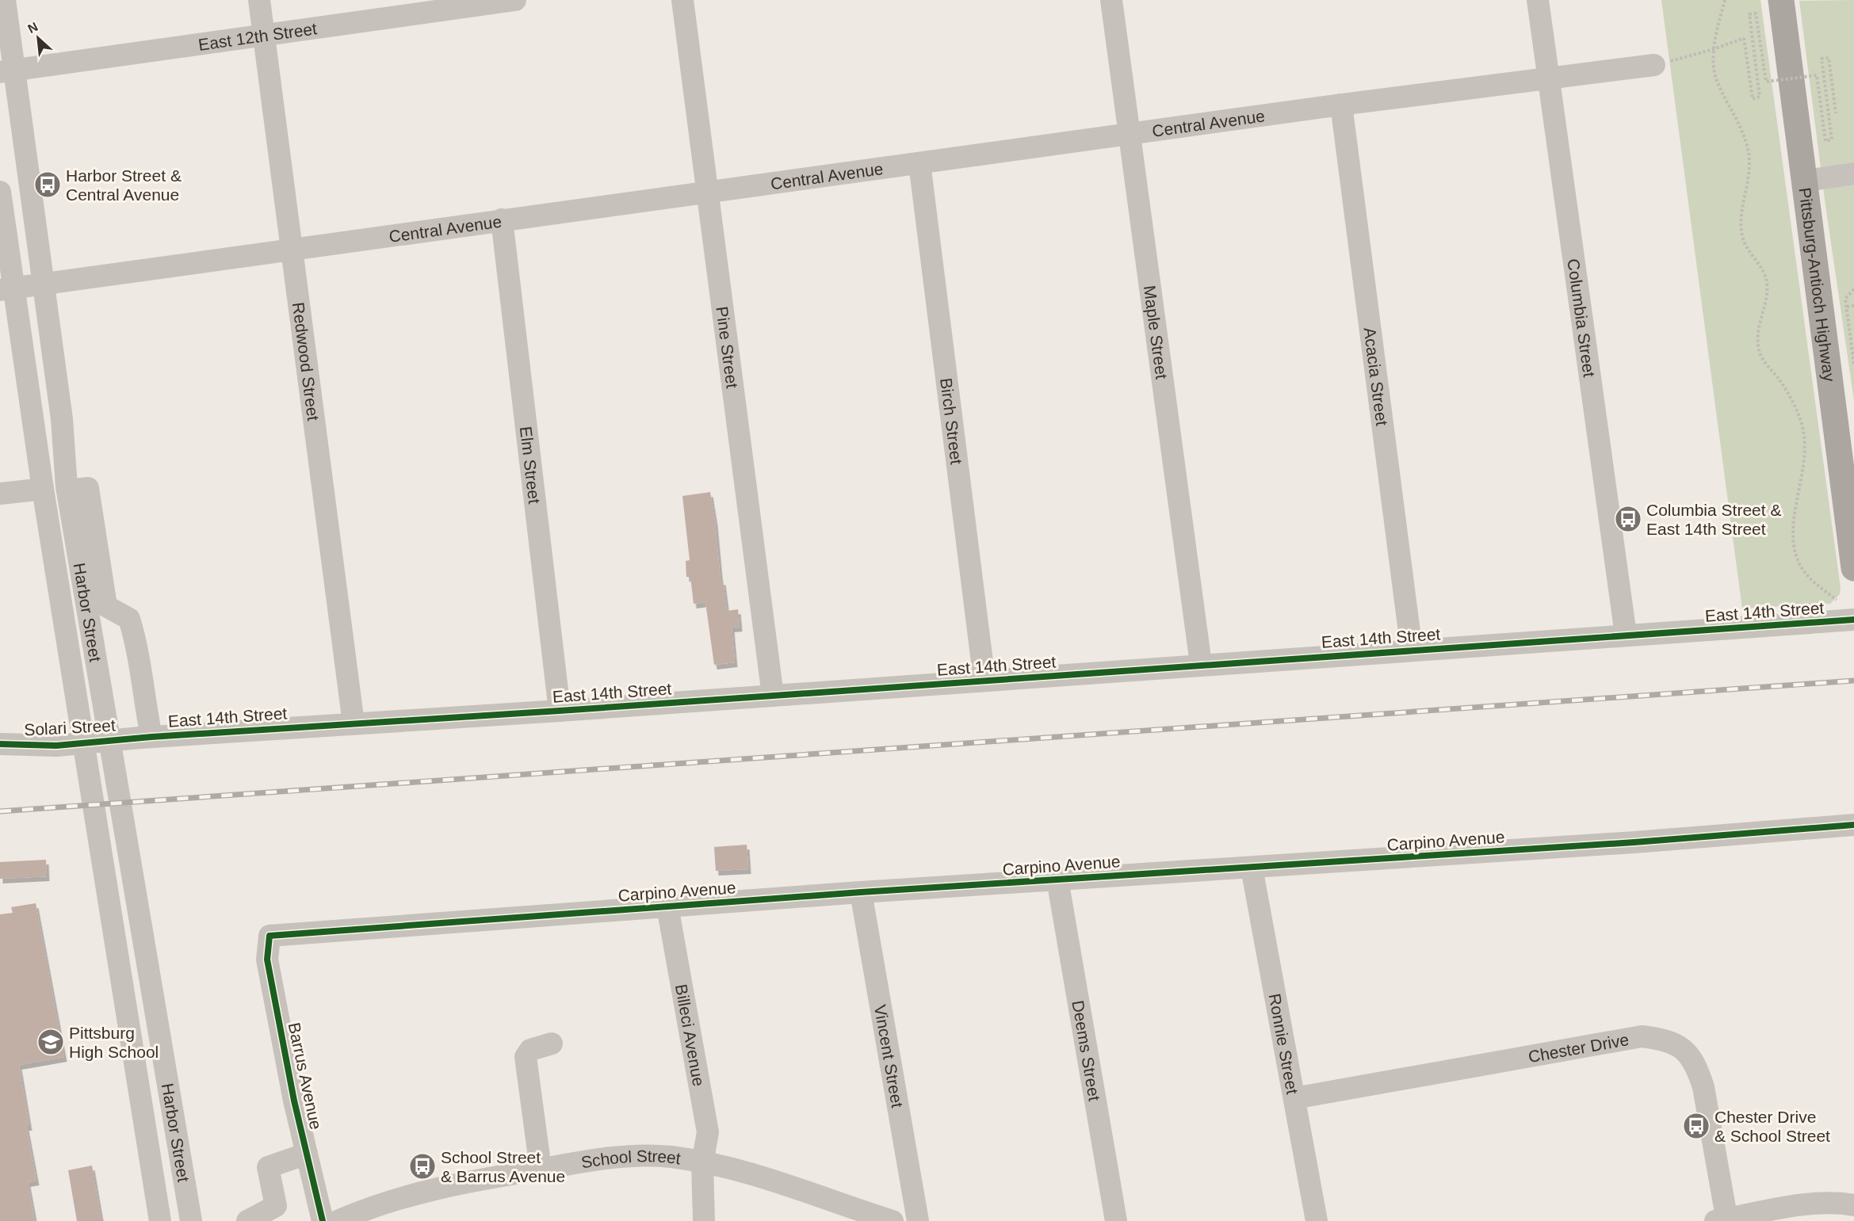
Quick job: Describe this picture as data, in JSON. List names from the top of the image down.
{
  "streets": {
    "main road": ["Pittsburg-Antioch Highway"],
    "street": [
      "East 12th Street",
      "Central Avenue",
      "Columbia Street",
      "Maple Street",
      "Pine Street",
      "Redwood Street",
      "Acacia Street",
      "Birch Street",
      "Elm Street",
      "Harbor Street",
      "East 14th Street",
      "Solari Street",
      "Carpino Avenue",
      "Billeci Avenue",
      "Ronnie Street",
      "Chester Drive",
      "Deems Street",
      "Vincent Street",
      "Barrus Avenue",
      "School Street"
    ]
  },
  "crossings": [
    ["East 12th Street", "Redwood Street"],
    ["East 12th Street", "Harbor Street"],
    ["Central Avenue", "Columbia Street"],
    ["Central Avenue", "Maple Street"],
    ["Central Avenue", "Pine Street"],
    ["Central Avenue", "Redwood Street"],
    ["Central Avenue", "Acacia Street"],
    ["Central Avenue", "Birch Street"],
    ["Central Avenue", "Elm Street"],
    ["Central Avenue", "Harbor Street"],
    ["Columbia Street", "East 14th Street"],
    ["Maple Street", "East 14th Street"],
    ["Pine Street", "East 14th Street"],
    ["Redwood Street", "East 14th Street"],
    ["Acacia Street", "East 14th Street"],
    ["Birch Street", "East 14th Street"],
    ["Elm Street", "East 14th Street"],
    ["East 14th Street", "Solari Street"],
    ["Carpino Avenue", "Billeci Avenue"],
    ["Carpino Avenue", "Ronnie Street"],
    ["Carpino Avenue", "Deems Street"],
    ["Carpino Avenue", "Vincent Street"],
    ["Carpino Avenue", "Barrus Avenue"],
    ["Billeci Avenue", "School Street"],
    ["Ronnie Street", "Chester Drive"]
  ],
  "places": {
    "bus stop": [
      "Harbor Street & Central Avenue",
      "Columbia Street & East 14th Street",
      "Chester Drive & School Street",
      "School Street & Barrus Avenue"
    ],
    "school or university": ["Pittsburg High School"]
  },
  "north": "top left"
}
